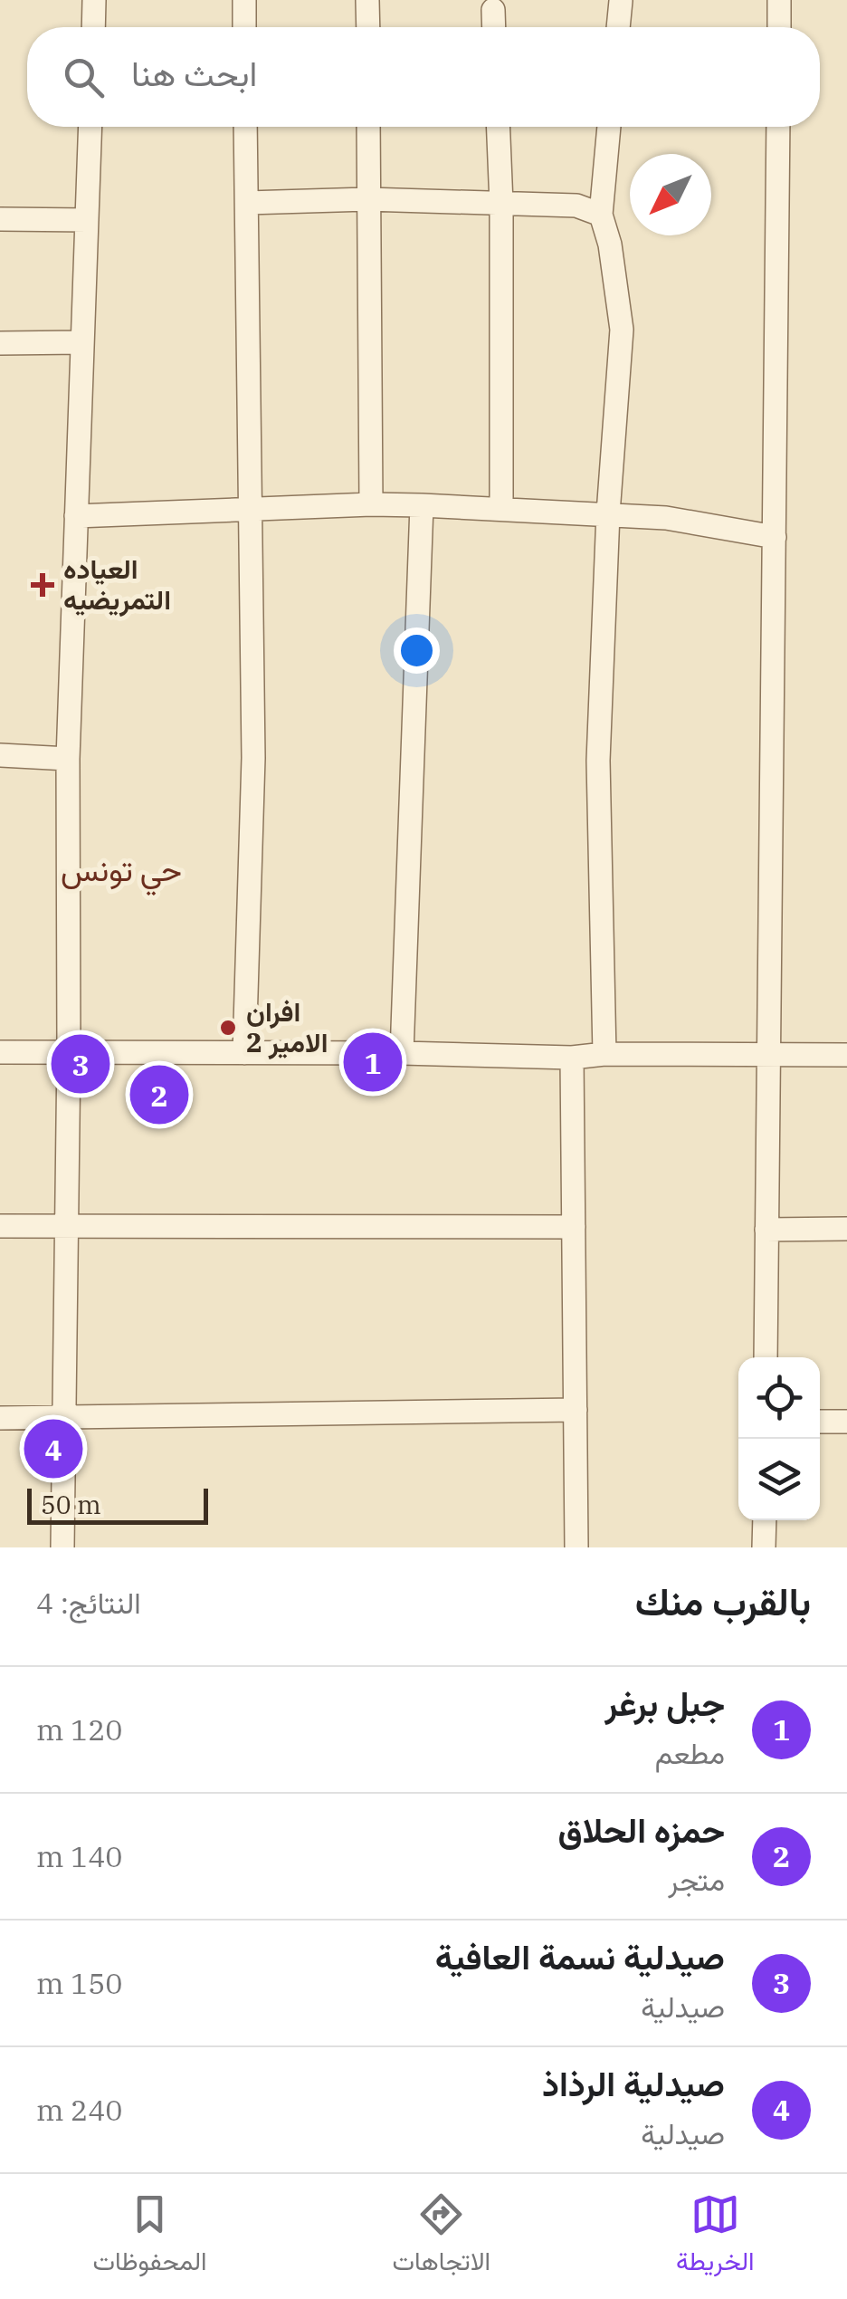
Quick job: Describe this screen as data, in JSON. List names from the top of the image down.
{
  "districts": ["حي تونس"],
  "places": {
    "health": ["العياده التمريضيه"],
    "other": ["افران الامير 2"]
  },
  "scale_bar": "50 m",
  "north": "bottom left",
  "page": {
    "search": "ابحث هنا",
    "pins": [
      "1",
      "3",
      "2",
      "4"
    ],
    "scale": "50 m",
    "heading": ["بالقرب منك", "النتائج: 4"],
    "list": [
      {
        "mark": "1",
        "name": "جبل برغر",
        "note": "مطعم",
        "value": "120 m"
      },
      {
        "mark": "2",
        "name": "حمزه الحلاق",
        "note": "متجر",
        "value": "140 m"
      },
      {
        "mark": "3",
        "name": "صيدلية نسمة العافية",
        "note": "صيدلية",
        "value": "150 m"
      },
      {
        "mark": "4",
        "name": "صيدلية الرذاذ",
        "note": "صيدلية",
        "value": "240 m"
      }
    ],
    "nav": ["الخريطة", "الاتجاهات", "المحفوظات"]
  }
}
